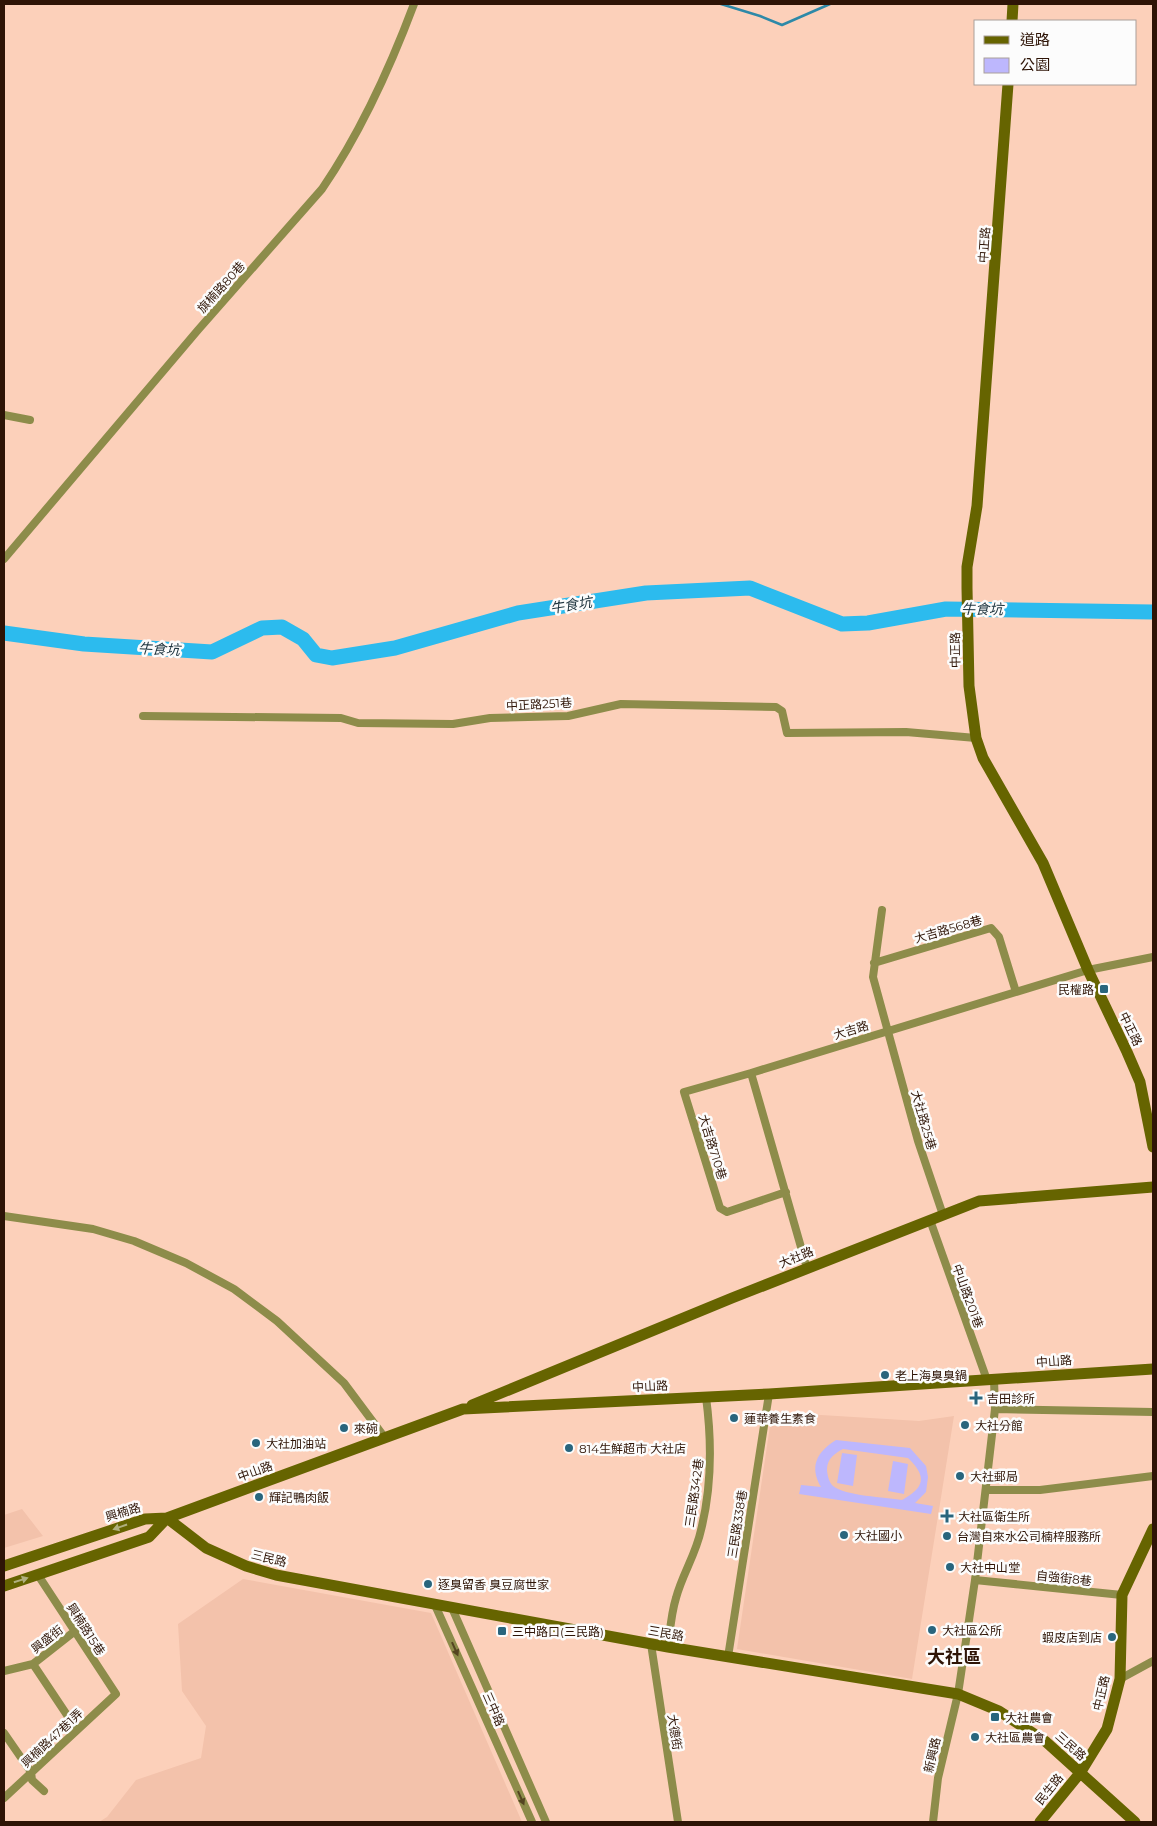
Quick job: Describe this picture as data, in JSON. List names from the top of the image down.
{
  "streets": {
    "street": [
      "中正路",
      "旗楠路80巷",
      "中正路251巷",
      "大吉路568巷",
      "大吉路",
      "大社路25巷",
      "大吉路710巷",
      "大社路",
      "中山路201巷",
      "中山路",
      "三民路342巷",
      "興楠路",
      "三民路338巷",
      "三民路",
      "自強街8巷",
      "興楠路15巷",
      "興盛街",
      "三中路",
      "大德街",
      "興楠路47巷1弄",
      "新興路",
      "民生路"
    ]
  },
  "crossings": [
    ["中正路", "中正路251巷"],
    ["中正路", "大吉路"],
    ["中正路", "三民路"],
    ["中正路", "自強街8巷"],
    ["中正路", "民生路"],
    ["大吉路568巷", "大吉路"],
    ["大吉路568巷", "大社路25巷"],
    ["大吉路", "大社路25巷"],
    ["大吉路", "大吉路710巷"],
    ["大社路25巷", "大社路"],
    ["大社路", "中山路201巷"],
    ["大社路", "中山路"],
    ["中山路201巷", "中山路"],
    ["中山路201巷", "自強街8巷"],
    ["中山路201巷", "新興路"],
    ["中山路", "三民路342巷"],
    ["中山路", "興楠路"],
    ["中山路", "三民路338巷"],
    ["中山路", "三民路"],
    ["三民路342巷", "三民路"],
    ["興楠路", "三民路"],
    ["三民路338巷", "三民路"],
    ["三民路", "三中路"],
    ["三民路", "大德街"],
    ["三民路", "新興路"],
    ["三民路", "民生路"],
    ["自強街8巷", "新興路"],
    ["興楠路15巷", "興盛街"],
    ["興楠路15巷", "興楠路47巷1弄"]
  ],
  "districts": ["大社區"],
  "water": ["牛食坑"],
  "places": {
    "transit": ["民權路", "三中路口(三民路)", "大社農會"],
    "other": [
      "老上海臭臭鍋",
      "蓮華養生素食",
      "大社分館",
      "來碗",
      "大社加油站",
      "814生鮮超市 大社店",
      "大社郵局",
      "輝記鴨肉飯",
      "大社國小",
      "台灣自來水公司楠梓服務所",
      "大社中山堂",
      "逐臭留香 臭豆腐世家",
      "大社區公所",
      "蝦皮店到店",
      "大社區農會"
    ],
    "health": ["吉田診所", "大社區衛生所"]
  },
  "legend": ["道路", "公園"]
}
